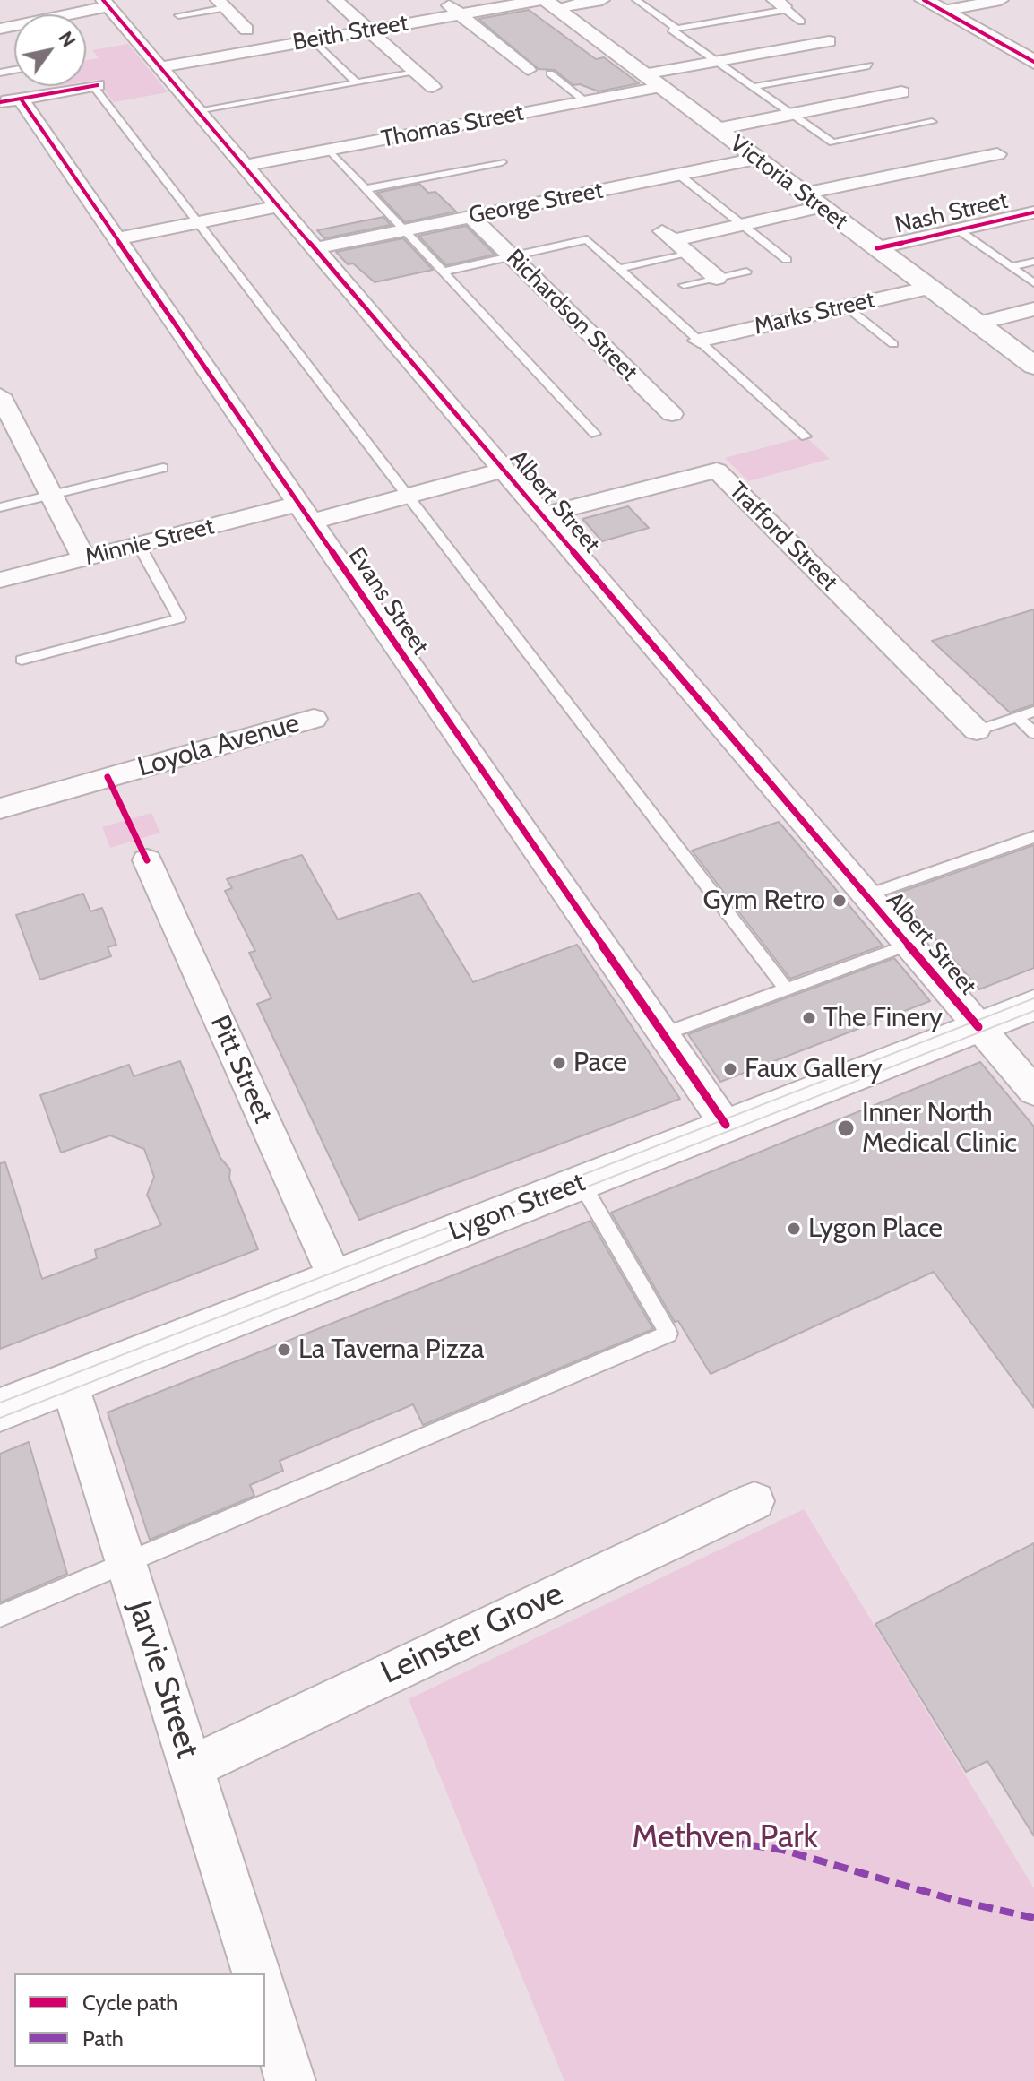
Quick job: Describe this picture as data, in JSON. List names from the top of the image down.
{
  "streets": {
    "street": [
      "Beith Street",
      "Thomas Street",
      "Victoria Street",
      "George Street",
      "Nash Street",
      "Marks Street",
      "Richardson Street",
      "Albert Street",
      "Trafford Street",
      "Minnie Street",
      "Evans Street",
      "Loyola Avenue",
      "Pitt Street",
      "Lygon Street",
      "Leinster Grove",
      "Jarvie Street"
    ]
  },
  "crossings": [
    ["Beith Street", "Victoria Street"],
    ["Beith Street", "Albert Street"],
    ["Thomas Street", "Victoria Street"],
    ["Thomas Street", "Albert Street"],
    ["Victoria Street", "George Street"],
    ["Victoria Street", "Nash Street"],
    ["Victoria Street", "Marks Street"],
    ["George Street", "Richardson Street"],
    ["George Street", "Albert Street"],
    ["Albert Street", "Trafford Street"],
    ["Albert Street", "Minnie Street"],
    ["Albert Street", "Lygon Street"],
    ["Minnie Street", "Evans Street"],
    ["Evans Street", "Lygon Street"],
    ["Pitt Street", "Lygon Street"],
    ["Lygon Street", "Jarvie Street"],
    ["Leinster Grove", "Jarvie Street"]
  ],
  "parks": ["Methven Park"],
  "places": [
    "Gym Retro",
    "The Finery",
    "Pace",
    "Faux Gallery",
    "Inner North Medical Clinic",
    "Lygon Place",
    "La Taverna Pizza"
  ],
  "legend": ["Cycle path", "Path"],
  "north": "top right"
}
